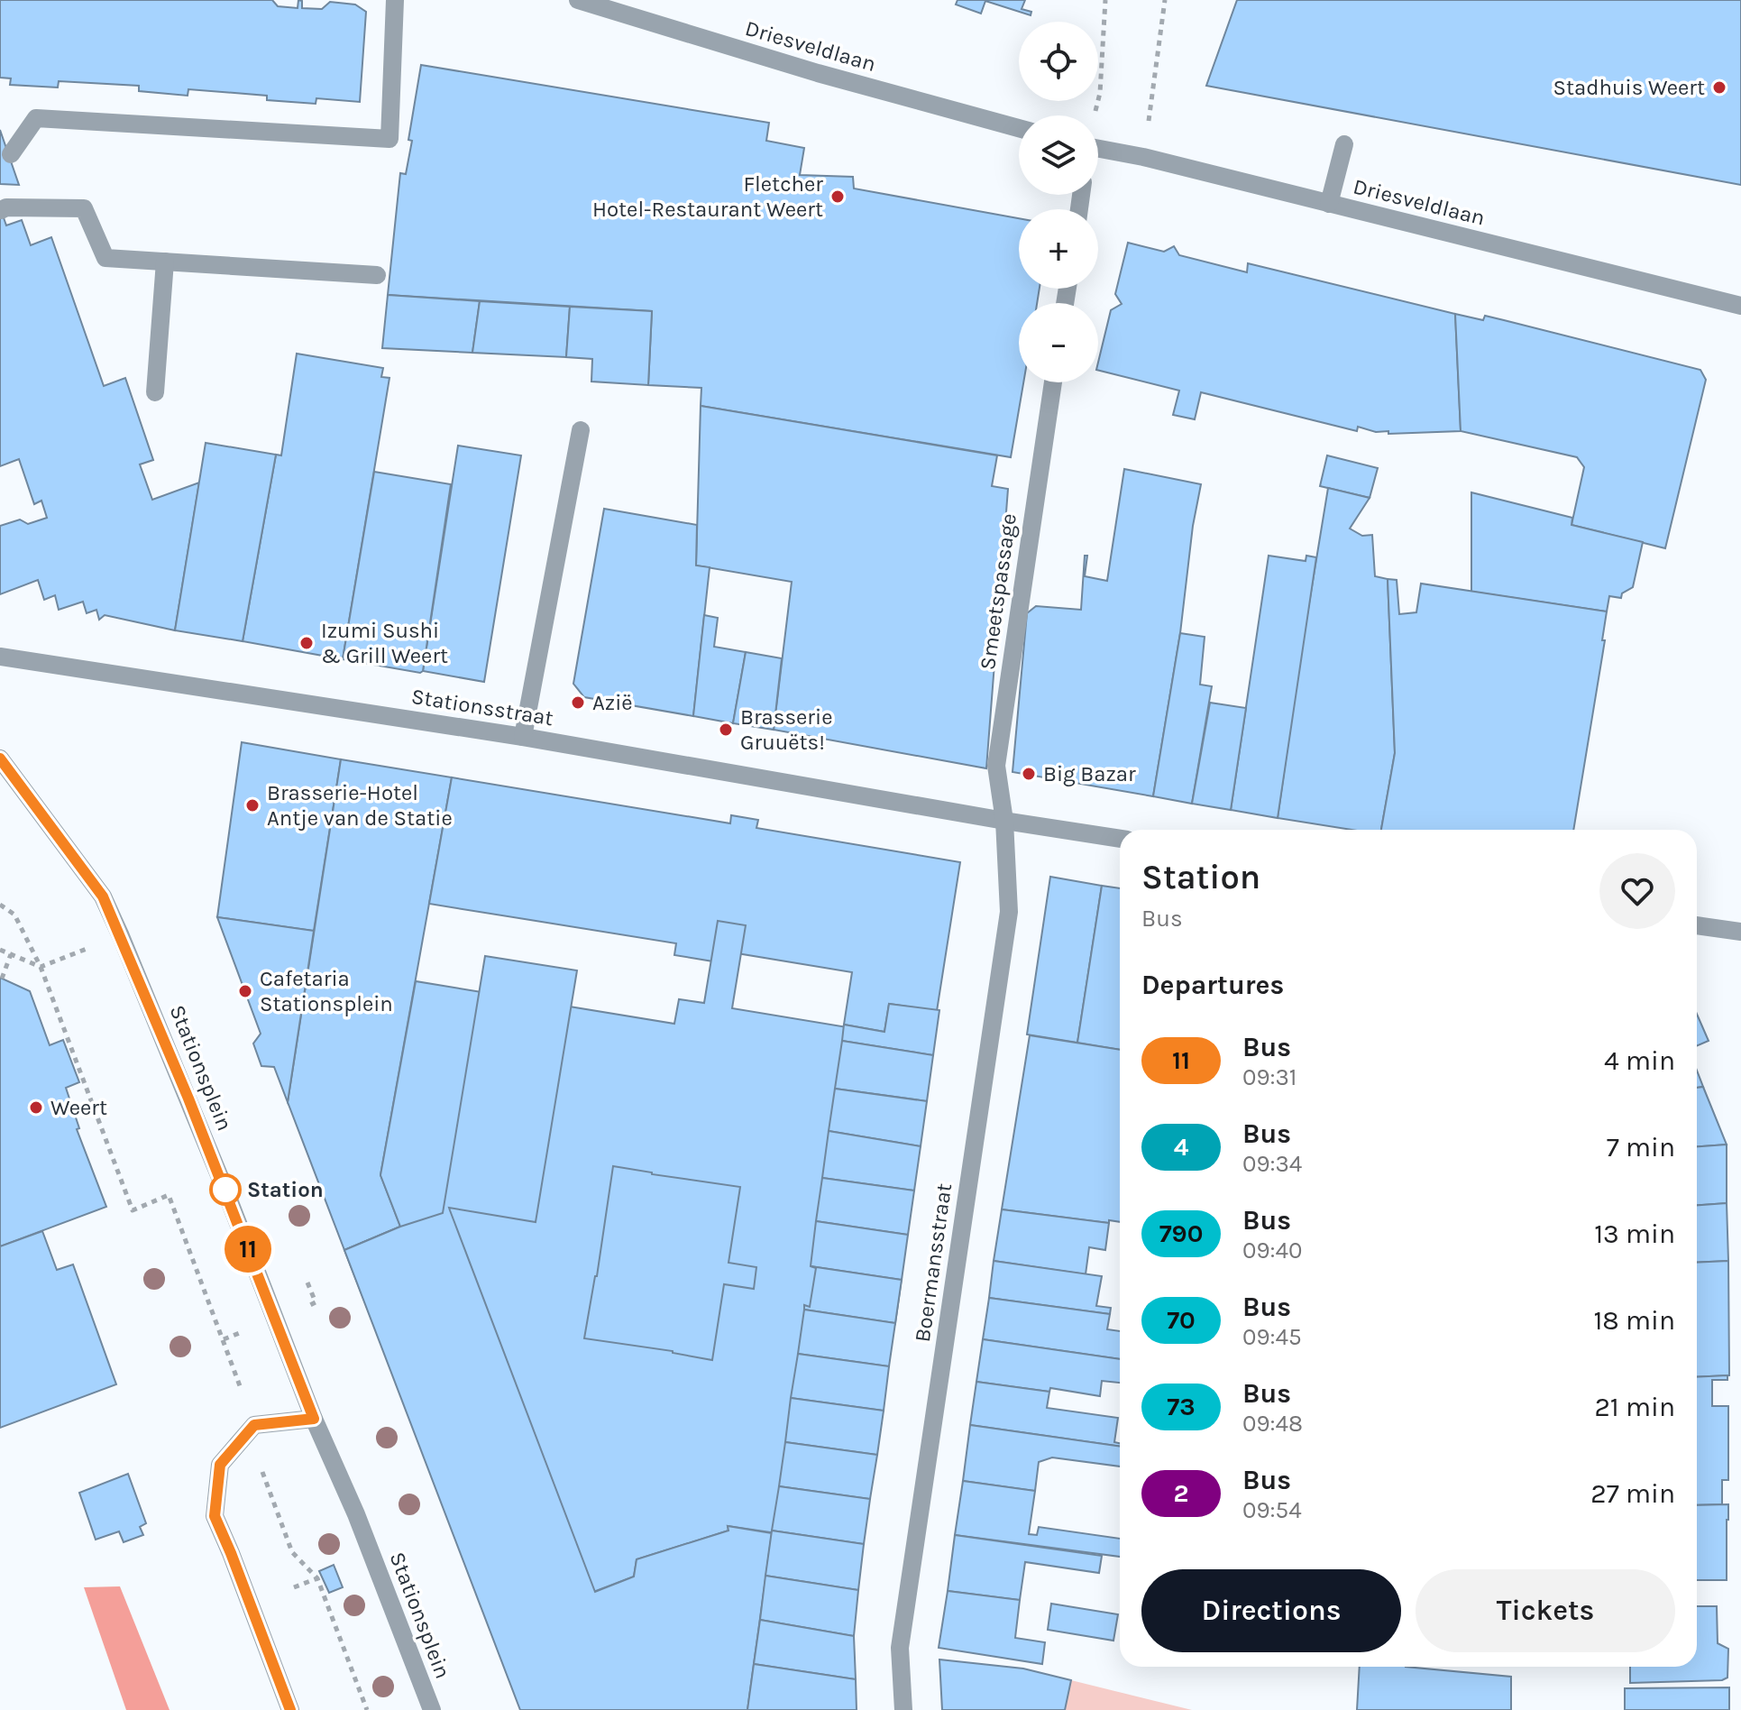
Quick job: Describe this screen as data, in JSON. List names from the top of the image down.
{
  "streets": {
    "street": [
      "Driesveldlaan",
      "Smeetspassage",
      "Stationsstraat",
      "Stationsplein",
      "Boermansstraat"
    ]
  },
  "crossings": [
    ["Smeetspassage", "Stationsstraat"],
    ["Smeetspassage", "Boermansstraat"],
    ["Stationsstraat", "Boermansstraat"]
  ],
  "places": [
    "Stadhuis Weert",
    "Fletcher Hotel-Restaurant Weert",
    "Izumi Sushi & Grill Weert",
    "Azië",
    "Brasserie Gruuëts!",
    "Big Bazar",
    "Brasserie-Hotel Antje van de Statie",
    "Cafetaria Stationsplein",
    "Weert",
    "Station"
  ],
  "lines": ["bus line 11"],
  "page": {
    "on_map": "11",
    "map_buttons": ["+", "−"],
    "heading": [
      ["Station", "Bus"],
      "Departures"
    ],
    "list": [
      {
        "mark": "11",
        "name": "Bus",
        "note": "09:31",
        "value": "4 min"
      },
      {
        "mark": "4",
        "name": "Bus",
        "note": "09:34",
        "value": "7 min"
      },
      {
        "mark": "790",
        "name": "Bus",
        "note": "09:40",
        "value": "13 min"
      },
      {
        "mark": "70",
        "name": "Bus",
        "note": "09:45",
        "value": "18 min"
      },
      {
        "mark": "73",
        "name": "Bus",
        "note": "09:48",
        "value": "21 min"
      },
      {
        "mark": "2",
        "name": "Bus",
        "note": "09:54",
        "value": "27 min"
      }
    ],
    "buttons": ["Directions", "Tickets"]
  }
}
